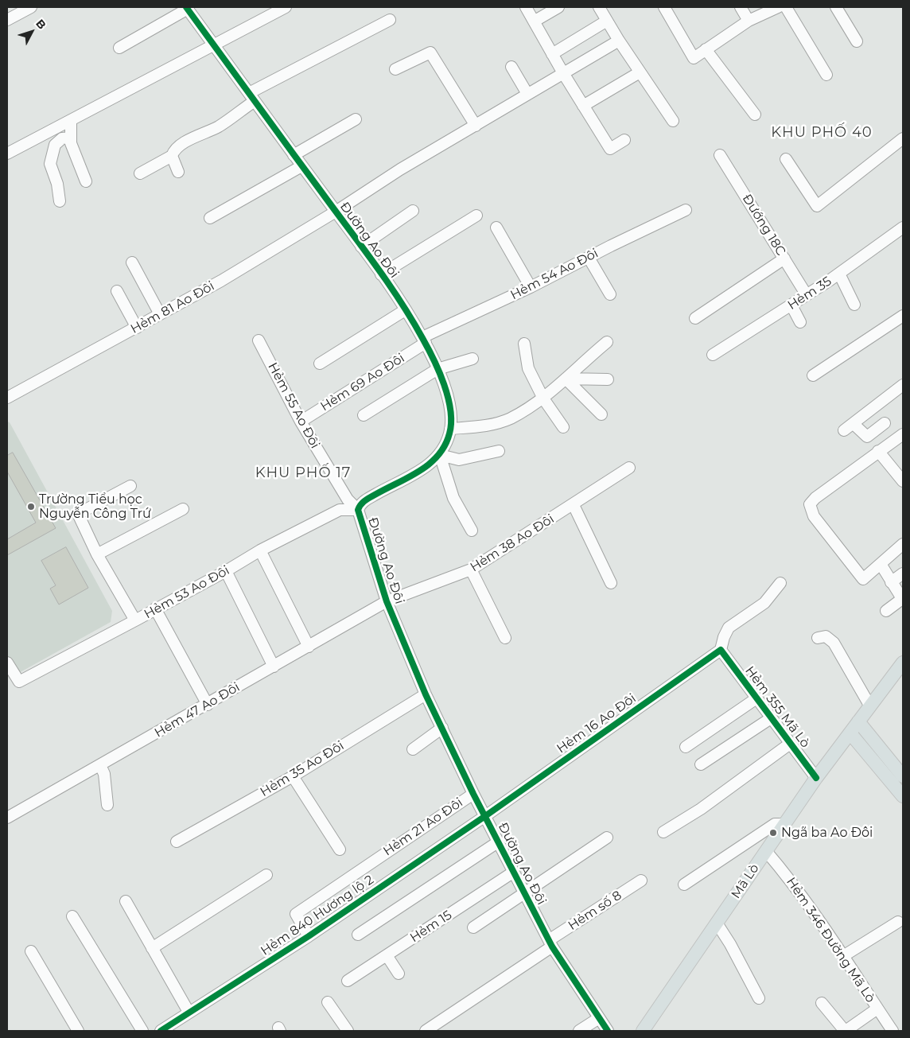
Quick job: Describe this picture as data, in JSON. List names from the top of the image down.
{
  "streets": {
    "main road": ["Mã Lò"],
    "street": [
      "Đướng 18C",
      "Đường Ao Đôi",
      "Hẻm 54 Ao Đôi",
      "Hẻm 35",
      "Hẻm 81 Ao Đôi",
      "Hẻm 69 Ao Đôi",
      "Hẻm 55 Ao Đôi",
      "Hẻm 38 Ao Đôi",
      "Hẻm 53 Ao Đôi",
      "Hẻm 355 Mã Lò",
      "Hẻm 47 Ao Đôi",
      "Hẻm 16 Ao Đôi",
      "Hẻm 35 Ao Đôi",
      "Hẻm 21 Ao Đôi",
      "Hẻm số 8",
      "Hẻm 840 Hương lộ 2",
      "Hẻm 15",
      "Hẻm 346 Đường Mã Lò"
    ]
  },
  "crossings": [
    ["Đướng 18C", "Hẻm 35"],
    ["Đường Ao Đôi", "Hẻm 54 Ao Đôi"],
    ["Đường Ao Đôi", "Hẻm 81 Ao Đôi"],
    ["Đường Ao Đôi", "Hẻm 69 Ao Đôi"],
    ["Đường Ao Đôi", "Hẻm 55 Ao Đôi"],
    ["Đường Ao Đôi", "Hẻm 38 Ao Đôi"],
    ["Đường Ao Đôi", "Hẻm 53 Ao Đôi"],
    ["Đường Ao Đôi", "Hẻm 47 Ao Đôi"],
    ["Đường Ao Đôi", "Hẻm 16 Ao Đôi"],
    ["Đường Ao Đôi", "Hẻm 35 Ao Đôi"],
    ["Đường Ao Đôi", "Hẻm 21 Ao Đôi"],
    ["Đường Ao Đôi", "Hẻm số 8"],
    ["Đường Ao Đôi", "Hẻm 840 Hương lộ 2"],
    ["Đường Ao Đôi", "Hẻm 15"],
    ["Hẻm 54 Ao Đôi", "Hẻm 69 Ao Đôi"],
    ["Hẻm 69 Ao Đôi", "Hẻm 55 Ao Đôi"],
    ["Hẻm 55 Ao Đôi", "Hẻm 53 Ao Đôi"],
    ["Hẻm 38 Ao Đôi", "Hẻm 47 Ao Đôi"],
    ["Hẻm 355 Mã Lò", "Hẻm 16 Ao Đôi"],
    ["Hẻm 355 Mã Lò", "Mã Lò"],
    ["Hẻm 16 Ao Đôi", "Hẻm 840 Hương lộ 2"],
    ["Hẻm 21 Ao Đôi", "Hẻm 840 Hương lộ 2"],
    ["Mã Lò", "Hẻm 346 Đường Mã Lò"]
  ],
  "districts": ["KHU PHỐ 40", "KHU PHỐ 17"],
  "places": ["Trường Tiểu học Nguyễn Công Trứ", "Ngã ba Ao Đôi"],
  "north": "top right"
}
